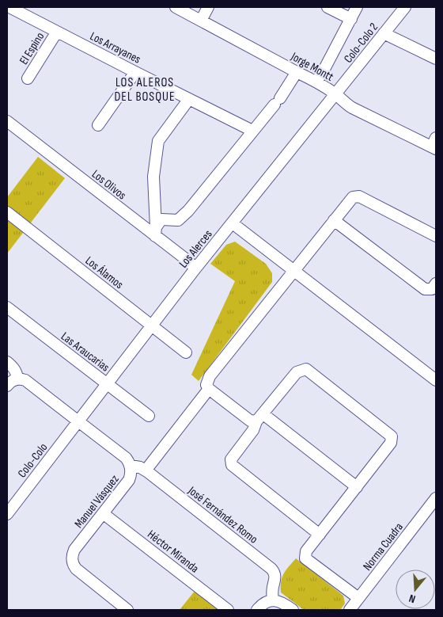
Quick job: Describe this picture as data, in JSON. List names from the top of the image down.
{
  "streets": {
    "street": [
      "Colo-Colo 2",
      "Los Arrayanes",
      "El Espino",
      "Jorge Montt",
      "Los Olivos",
      "Los Alerces",
      "Los Álamos",
      "Las Araucarias",
      "Colo-Colo",
      "Manuel Vásquez",
      "José Fernández Romo",
      "Norma Cuadra",
      "Héctor Miranda"
    ]
  },
  "crossings": [
    ["Colo-Colo 2", "Jorge Montt"],
    ["Colo-Colo 2", "Los Alerces"],
    ["Los Arrayanes", "El Espino"],
    ["Jorge Montt", "Los Alerces"],
    ["Los Olivos", "Los Alerces"],
    ["Los Alerces", "Los Álamos"],
    ["Los Alerces", "Las Araucarias"],
    ["Los Alerces", "Colo-Colo"],
    ["Los Alerces", "Manuel Vásquez"],
    ["Colo-Colo", "Manuel Vásquez"],
    ["Manuel Vásquez", "José Fernández Romo"],
    ["Manuel Vásquez", "Héctor Miranda"]
  ],
  "districts": ["LOS ALEROS DEL BOSQUE"],
  "north": "bottom"
}
